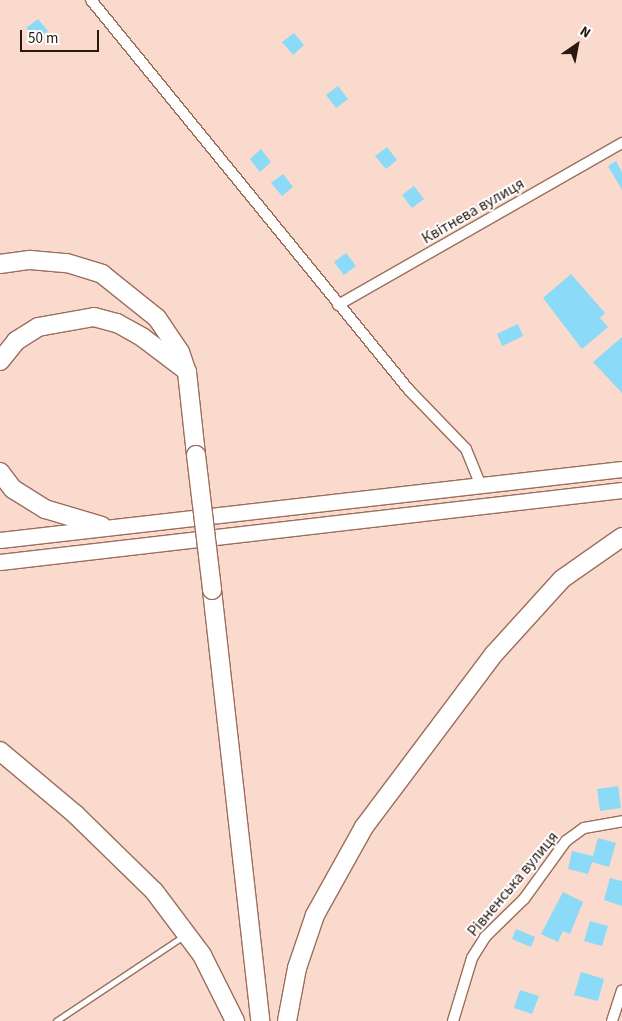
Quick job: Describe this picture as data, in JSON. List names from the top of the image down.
{
  "streets": {
    "street": ["Квітнева вулиця", "Рівненська вулиця"]
  },
  "scale_bar": "50 m",
  "north": "top right"
}
